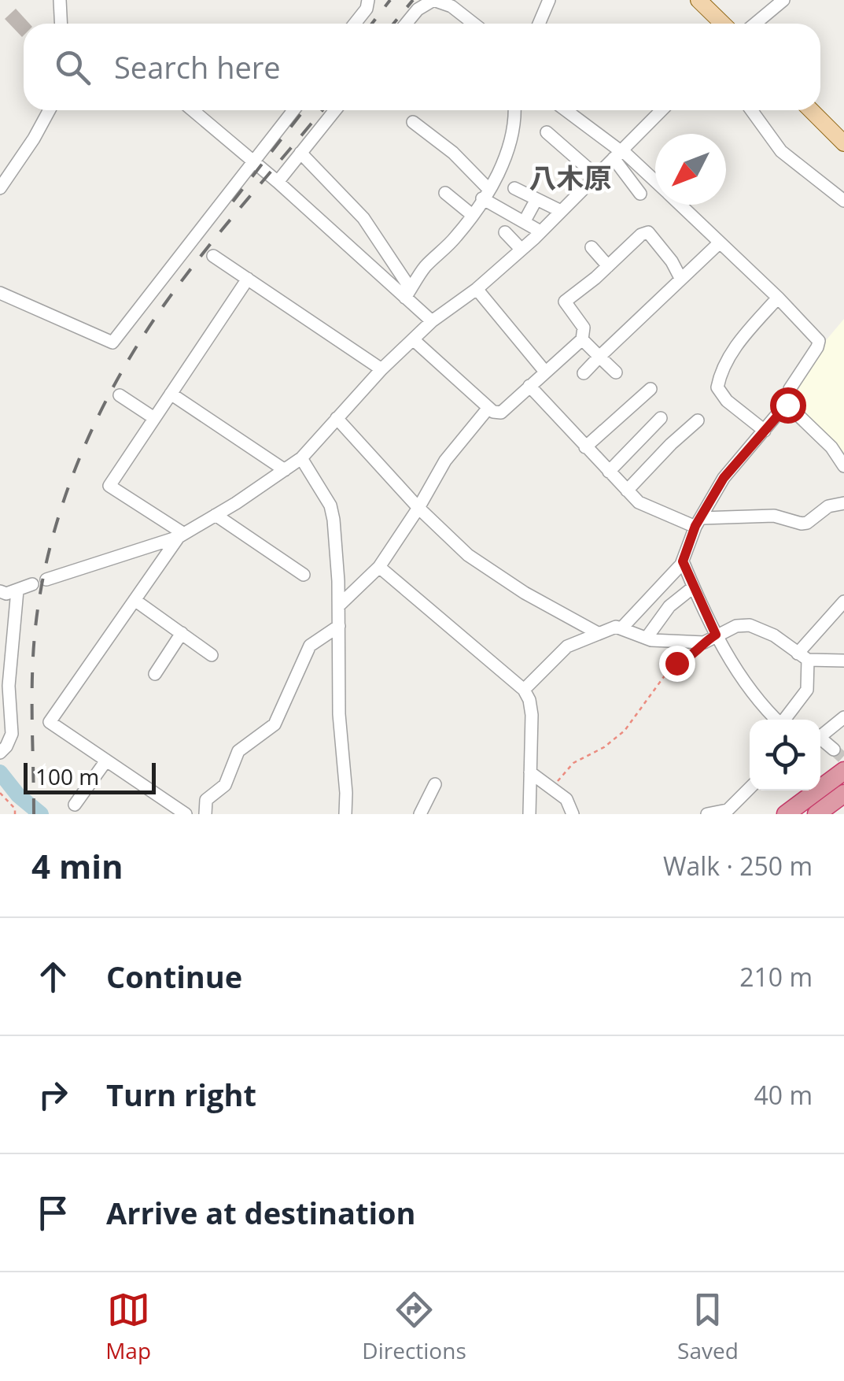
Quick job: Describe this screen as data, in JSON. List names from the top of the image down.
{
  "districts": ["八木原"],
  "scale_bar": "100 m",
  "north": "bottom left",
  "page": {
    "search": "Search here",
    "scale": "100 m",
    "heading": ["4 min", "Walk · 250 m"],
    "list": [
      ["Continue", "210 m"],
      ["Turn right", "40 m"],
      "Arrive at destination"
    ],
    "nav": ["Map", "Directions", "Saved"]
  }
}
